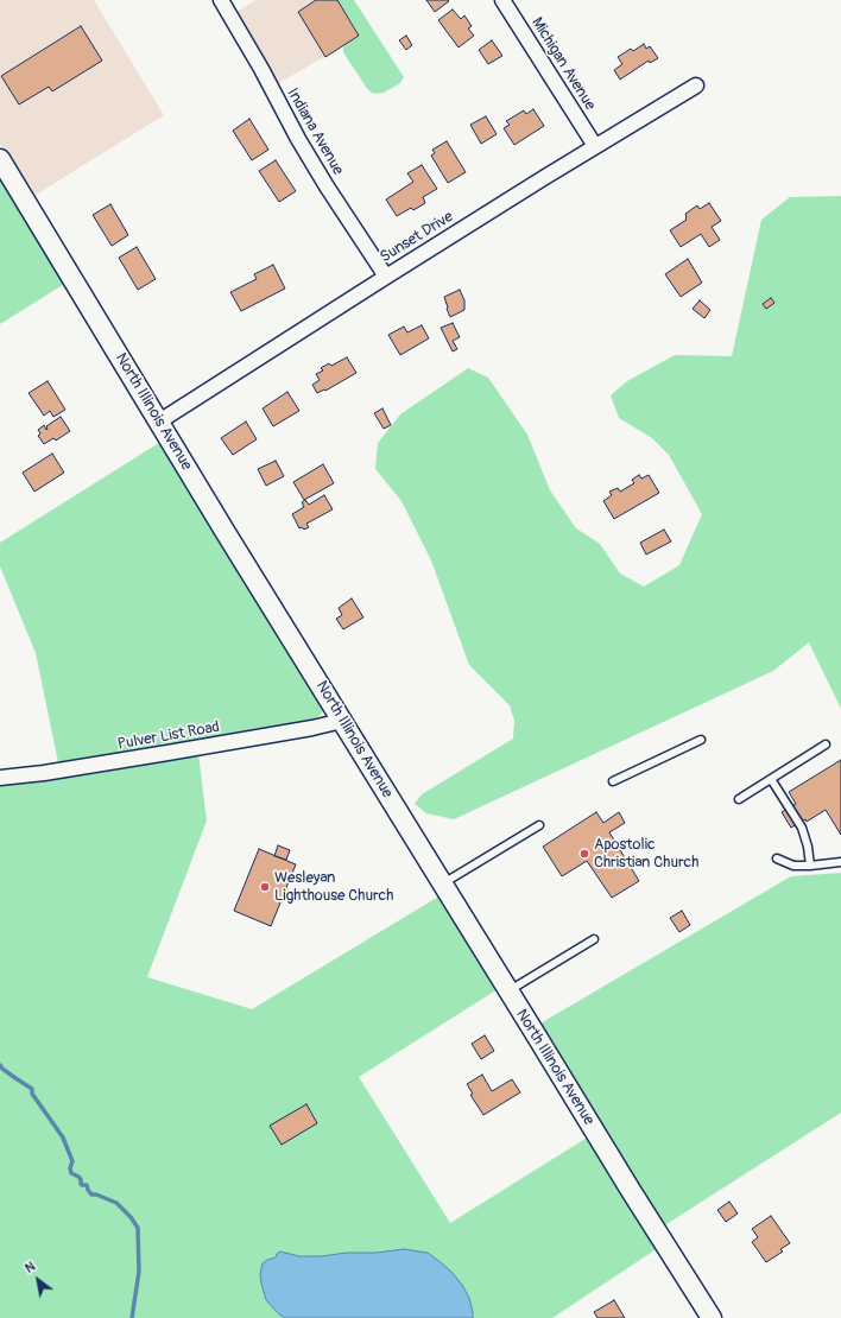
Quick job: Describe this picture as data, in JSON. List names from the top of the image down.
{
  "streets": {
    "street": [
      "Michigan Avenue",
      "Indiana Avenue",
      "Sunset Drive",
      "North Illinois Avenue",
      "Pulver List Road"
    ]
  },
  "crossings": [
    ["Michigan Avenue", "Sunset Drive"],
    ["Indiana Avenue", "Sunset Drive"],
    ["Sunset Drive", "North Illinois Avenue"],
    ["North Illinois Avenue", "Pulver List Road"]
  ],
  "places": ["Apostolic Christian Church", "Wesleyan Lighthouse Church"],
  "north": "top left"
}
